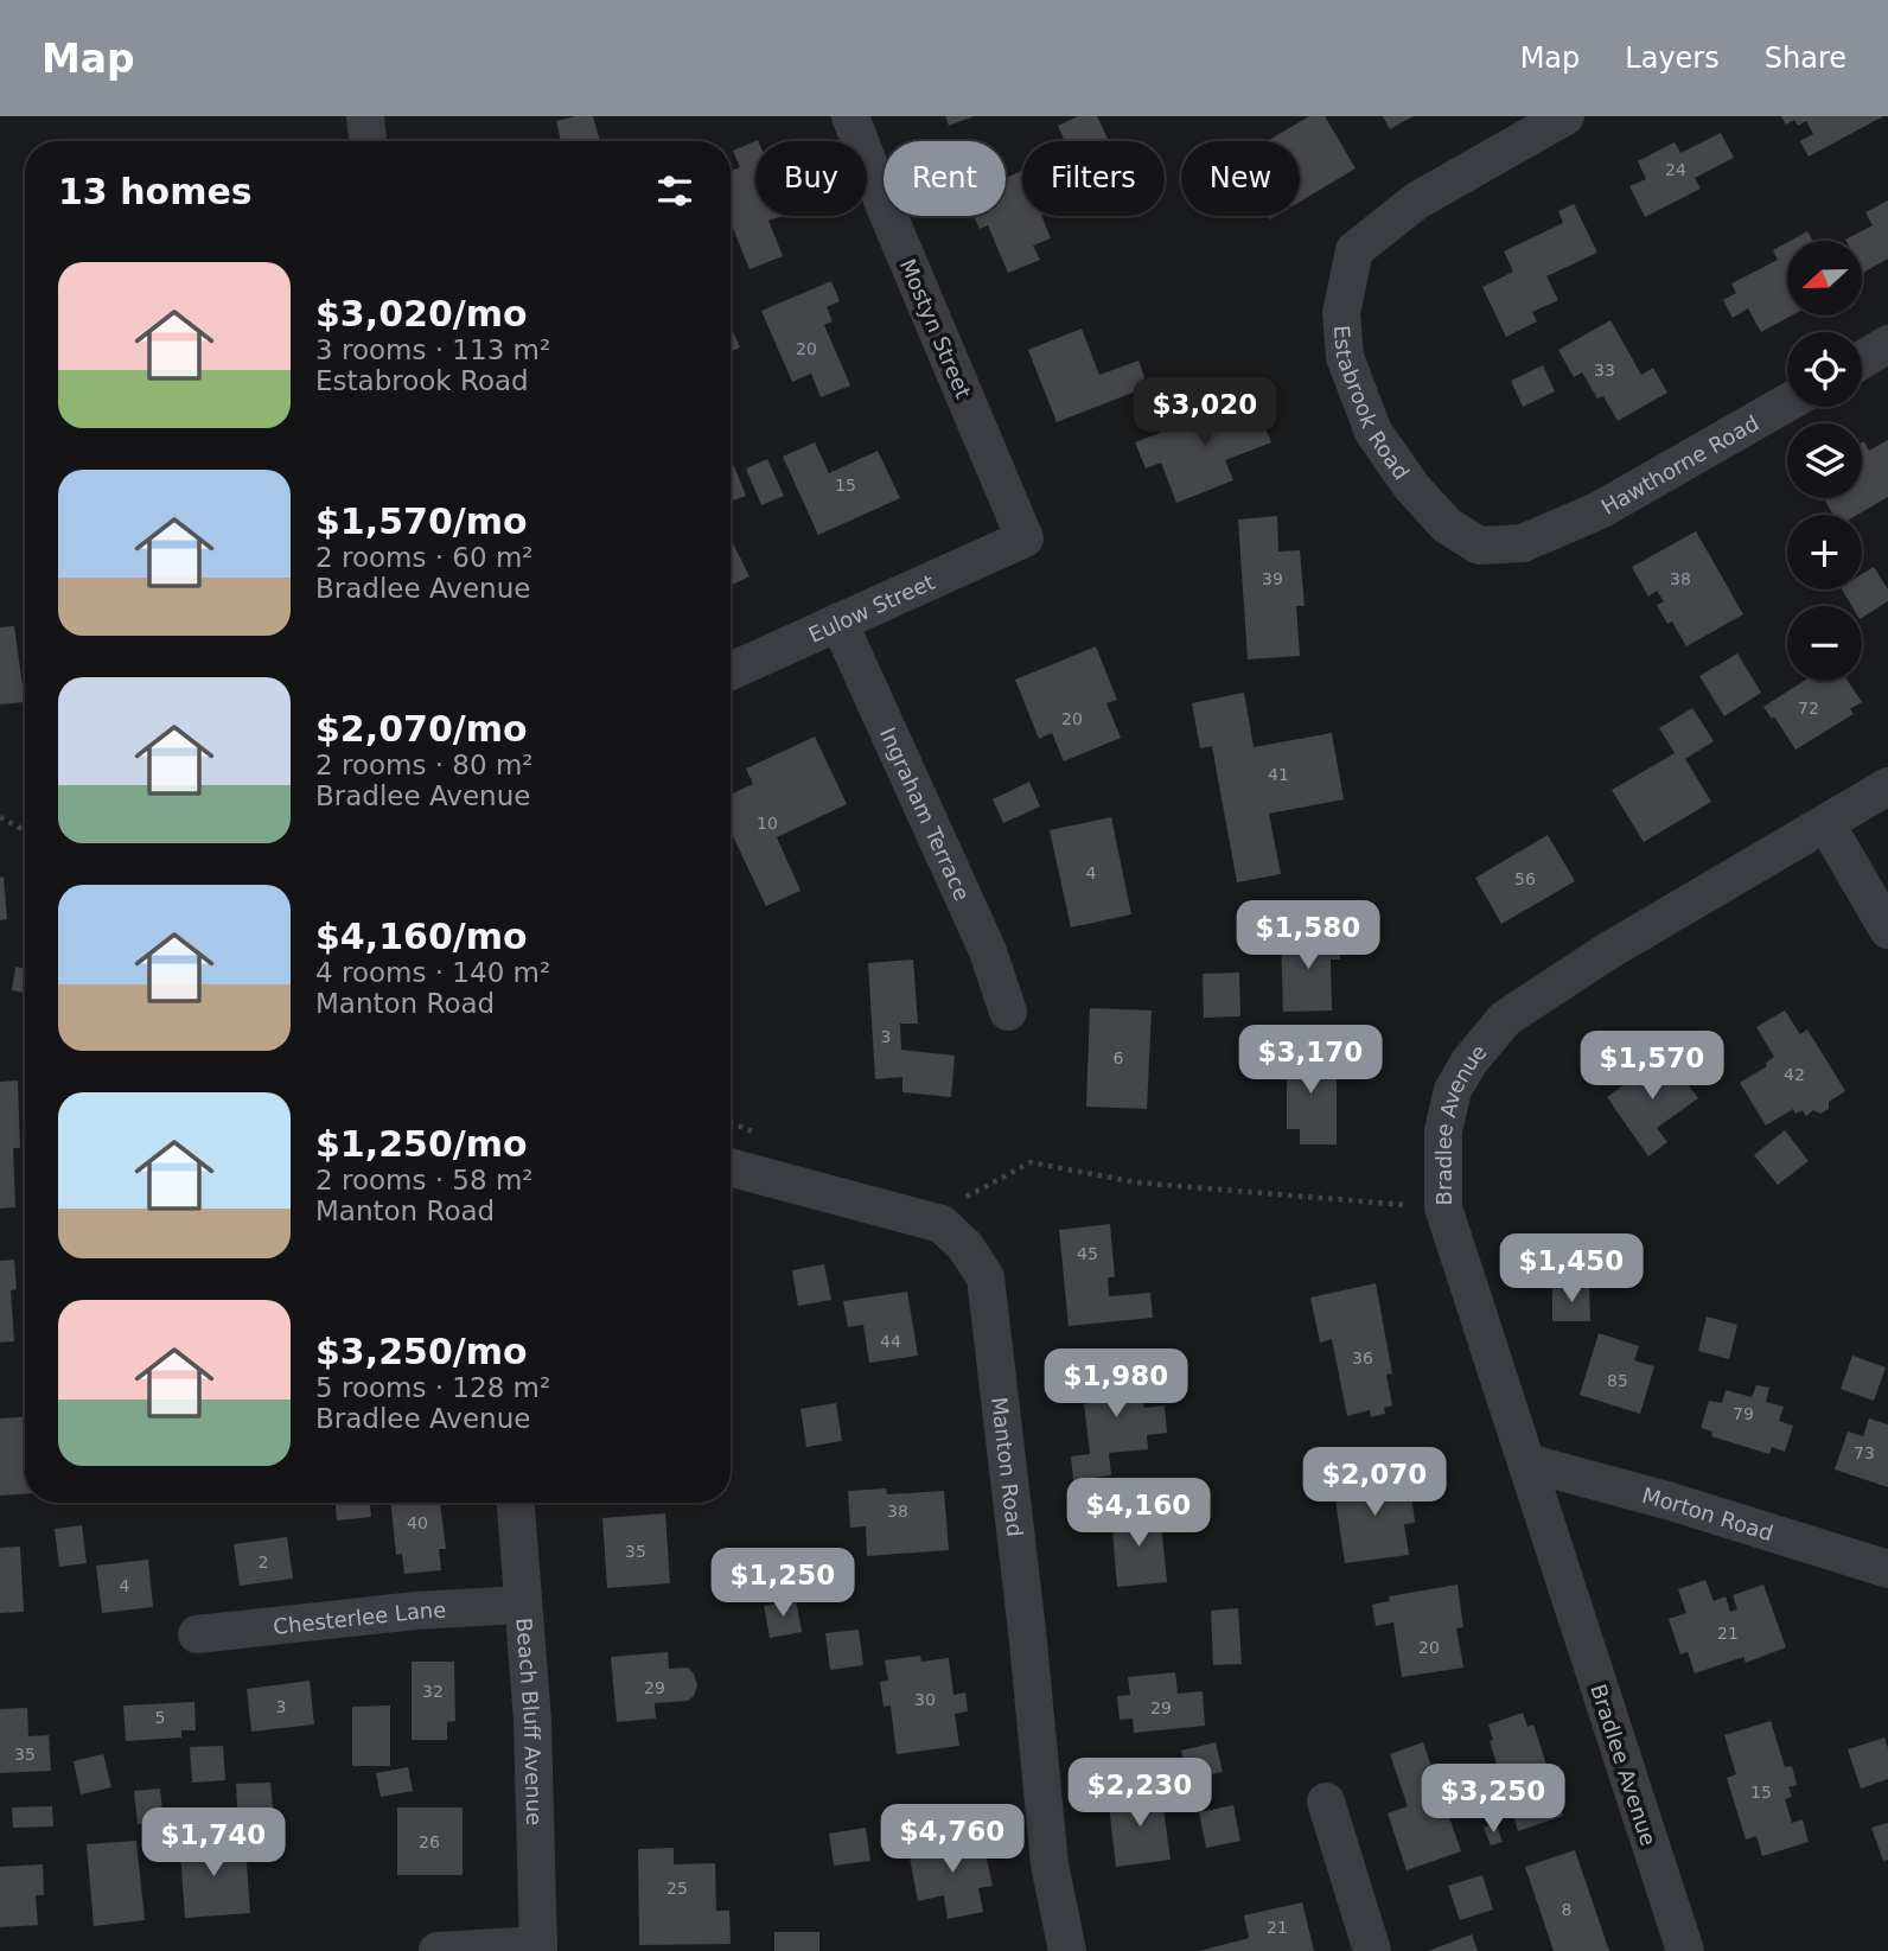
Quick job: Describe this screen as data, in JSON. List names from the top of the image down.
{
  "streets": {
    "street": [
      "Mostyn Street",
      "Estabrook Road",
      "Hawthorne Road",
      "Eulow Street",
      "Ingraham Terrace",
      "Bradlee Avenue",
      "Manton Road",
      "Morton Road",
      "Chesterlee Lane",
      "Beach Bluff Avenue"
    ]
  },
  "crossings": [
    ["Mostyn Street", "Eulow Street"],
    ["Estabrook Road", "Hawthorne Road"],
    ["Eulow Street", "Ingraham Terrace"],
    ["Bradlee Avenue", "Morton Road"],
    ["Chesterlee Lane", "Beach Bluff Avenue"]
  ],
  "house_numbers": [
    "24",
    "20",
    "33",
    "15",
    "39",
    "38",
    "72",
    "20",
    "41",
    "10",
    "4",
    "56",
    "3",
    "6",
    "42",
    "45",
    "44",
    "36",
    "85",
    "79",
    "73",
    "38",
    "40",
    "35",
    "2",
    "4",
    "21",
    "20",
    "29",
    "32",
    "30",
    "3",
    "29",
    "5",
    "35",
    "15",
    "26",
    "25",
    "8",
    "21"
  ],
  "north": "left",
  "page": {
    "header": "Map",
    "nav": ["Map", "Layers", "Share"],
    "chip": [
      "Buy",
      "Rent",
      "Filters",
      "New"
    ],
    "heading": "13 homes",
    "map_buttons": ["+", "−"],
    "list": [
      {
        "name": "$3,020/mo",
        "note": "3 rooms · 113 m² · Estabrook Road"
      },
      {
        "name": "$1,570/mo",
        "note": "2 rooms · 60 m² · Bradlee Avenue"
      },
      {
        "name": "$2,070/mo",
        "note": "2 rooms · 80 m² · Bradlee Avenue"
      },
      {
        "name": "$4,160/mo",
        "note": "4 rooms · 140 m² · Manton Road"
      },
      {
        "name": "$1,250/mo",
        "note": "2 rooms · 58 m² · Manton Road"
      },
      {
        "name": "$3,250/mo",
        "note": "5 rooms · 128 m² · Bradlee Avenue"
      }
    ],
    "price": [
      "$3,020",
      "$1,580",
      "$3,170",
      "$1,570",
      "$1,450",
      "$1,980",
      "$2,070",
      "$4,160",
      "$1,250",
      "$2,230",
      "$3,250",
      "$4,760",
      "$1,740"
    ]
  }
}
